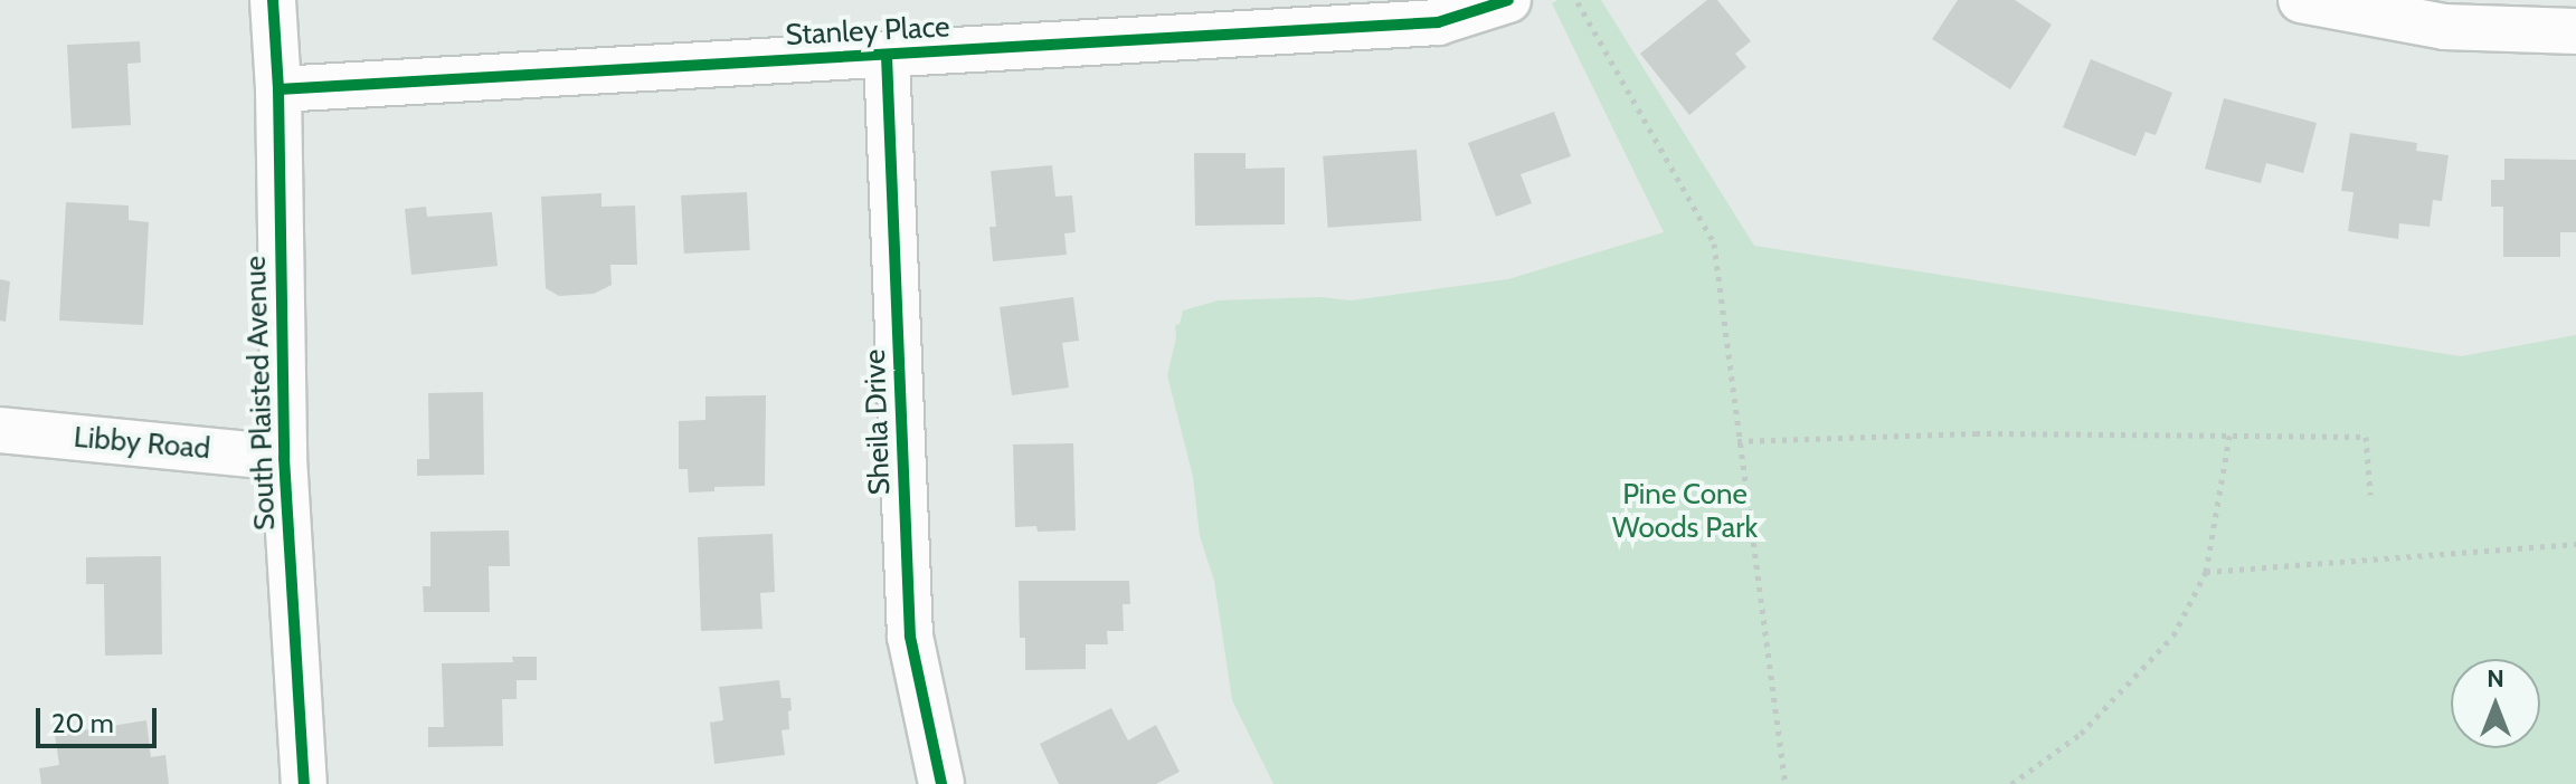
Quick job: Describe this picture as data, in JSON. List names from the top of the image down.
{
  "streets": {
    "street": [
      "Stanley Place",
      "South Plaisted Avenue",
      "Sheila Drive",
      "Libby Road"
    ]
  },
  "crossings": [
    ["Stanley Place", "South Plaisted Avenue"],
    ["Stanley Place", "Sheila Drive"],
    ["South Plaisted Avenue", "Libby Road"]
  ],
  "parks": ["Pine Cone Woods Park"],
  "scale_bar": "20 m",
  "north": "top"
}
